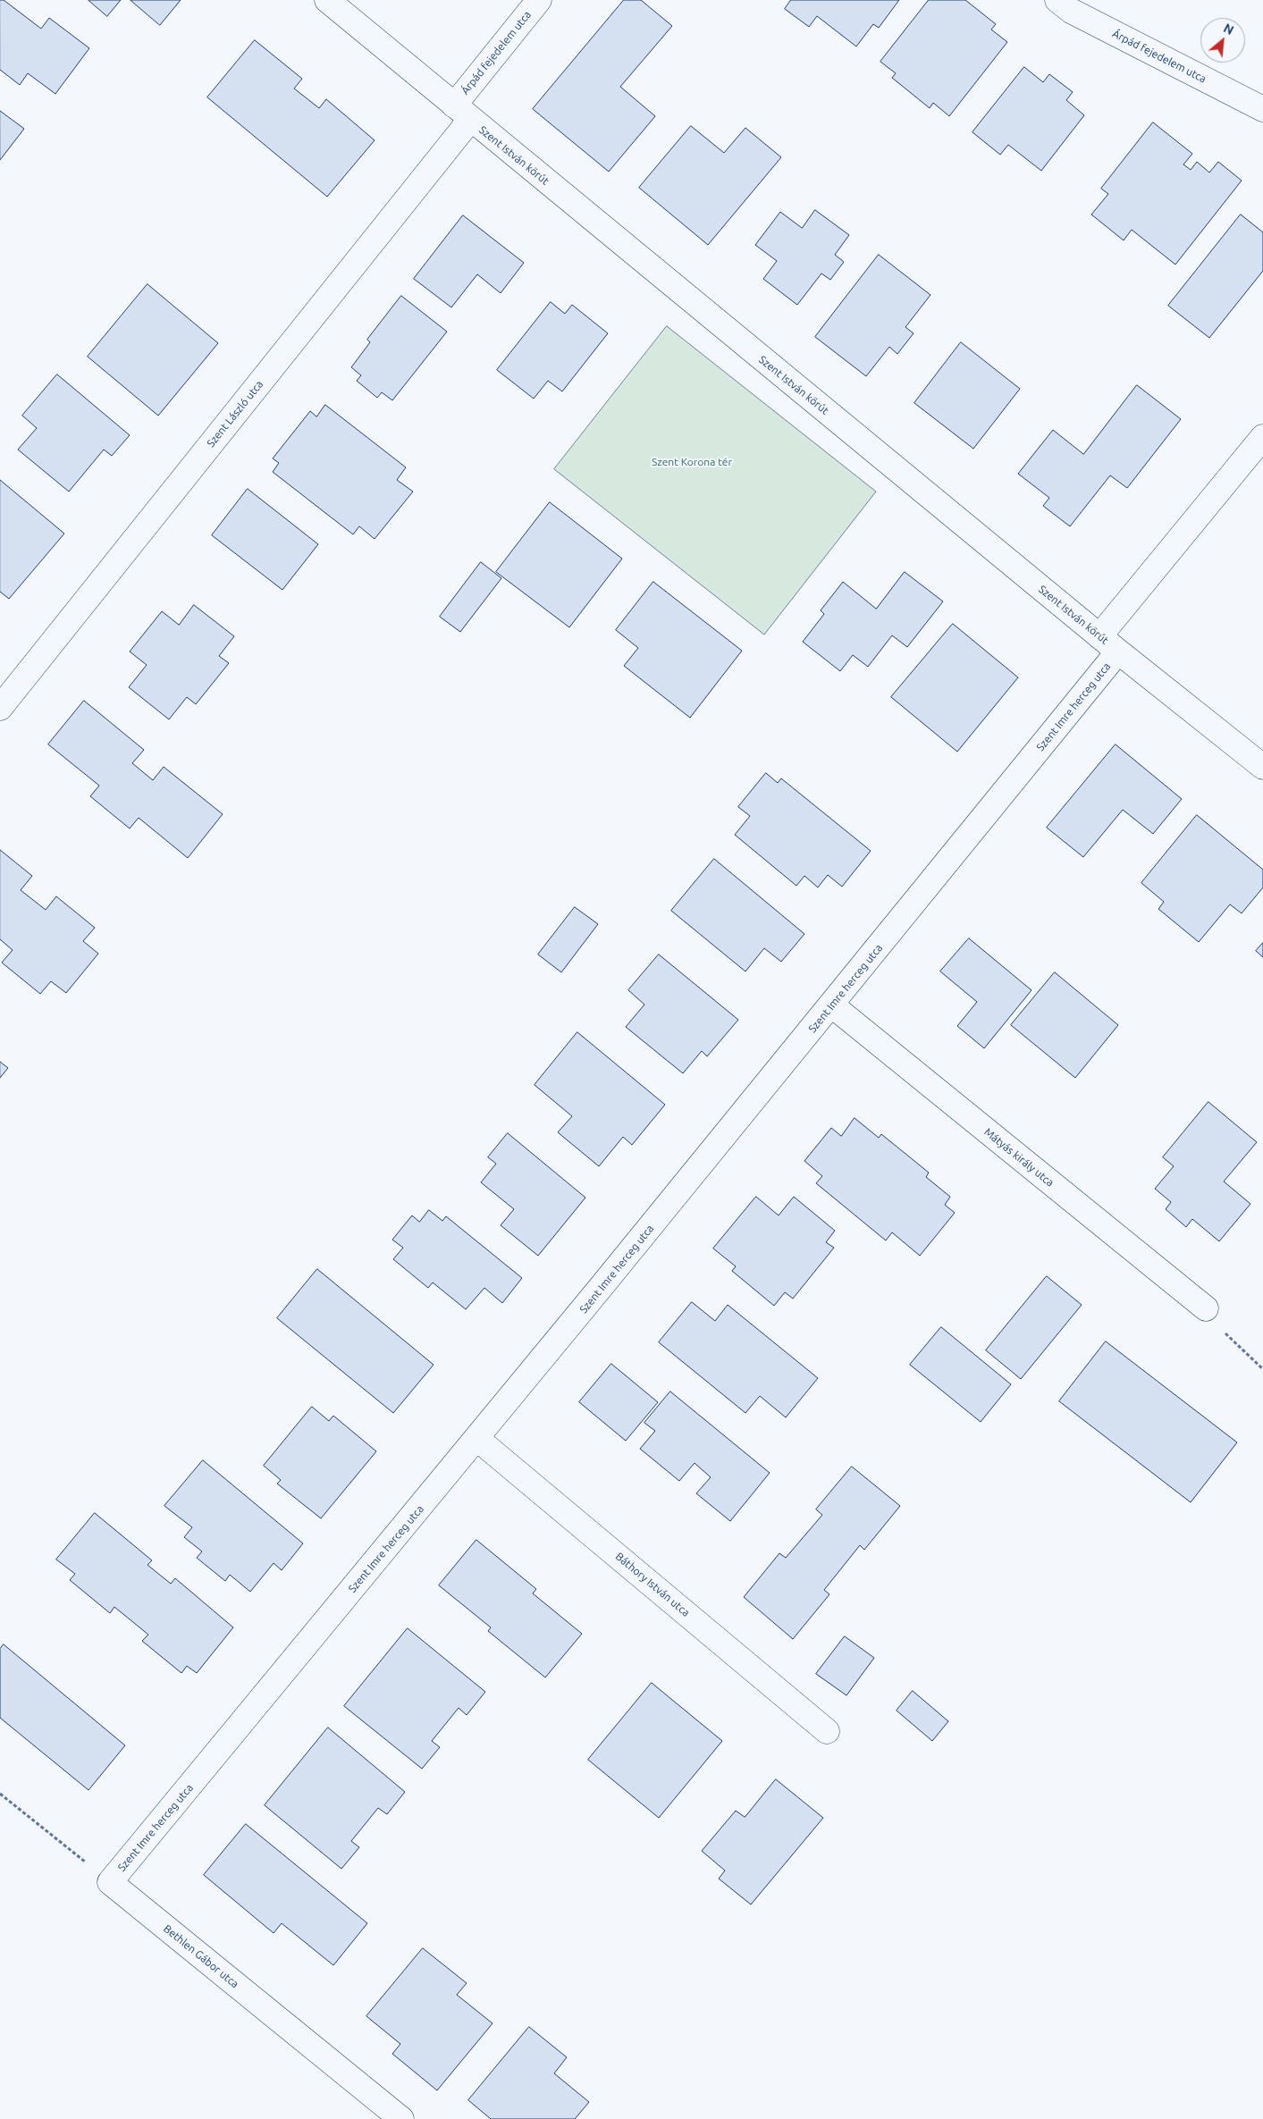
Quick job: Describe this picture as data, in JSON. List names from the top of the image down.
{
  "streets": {
    "street": [
      "Árpád fejedelem utca",
      "Szent István körút",
      "Szent László utca",
      "Szent Imre herceg utca",
      "Mátyás király utca",
      "Báthory István utca",
      "Bethlen Gábor utca"
    ]
  },
  "crossings": [
    ["Árpád fejedelem utca", "Szent István körút"],
    ["Árpád fejedelem utca", "Szent László utca"],
    ["Szent István körút", "Szent László utca"],
    ["Szent István körút", "Szent Imre herceg utca"],
    ["Szent Imre herceg utca", "Mátyás király utca"],
    ["Szent Imre herceg utca", "Báthory István utca"],
    ["Szent Imre herceg utca", "Bethlen Gábor utca"]
  ],
  "parks": ["Szent Korona tér"],
  "north": "top right"
}
